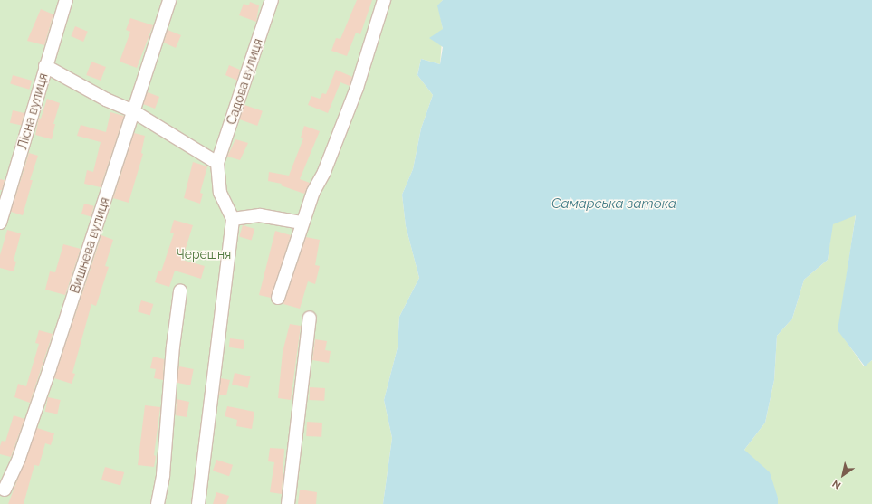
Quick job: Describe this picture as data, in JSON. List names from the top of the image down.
{
  "streets": {
    "lane": ["Садова вулиця", "Лісна вулиця", "Вишнева вулиця"]
  },
  "water": ["Самарська затока"],
  "parks": ["Черешня"],
  "north": "bottom left"
}
